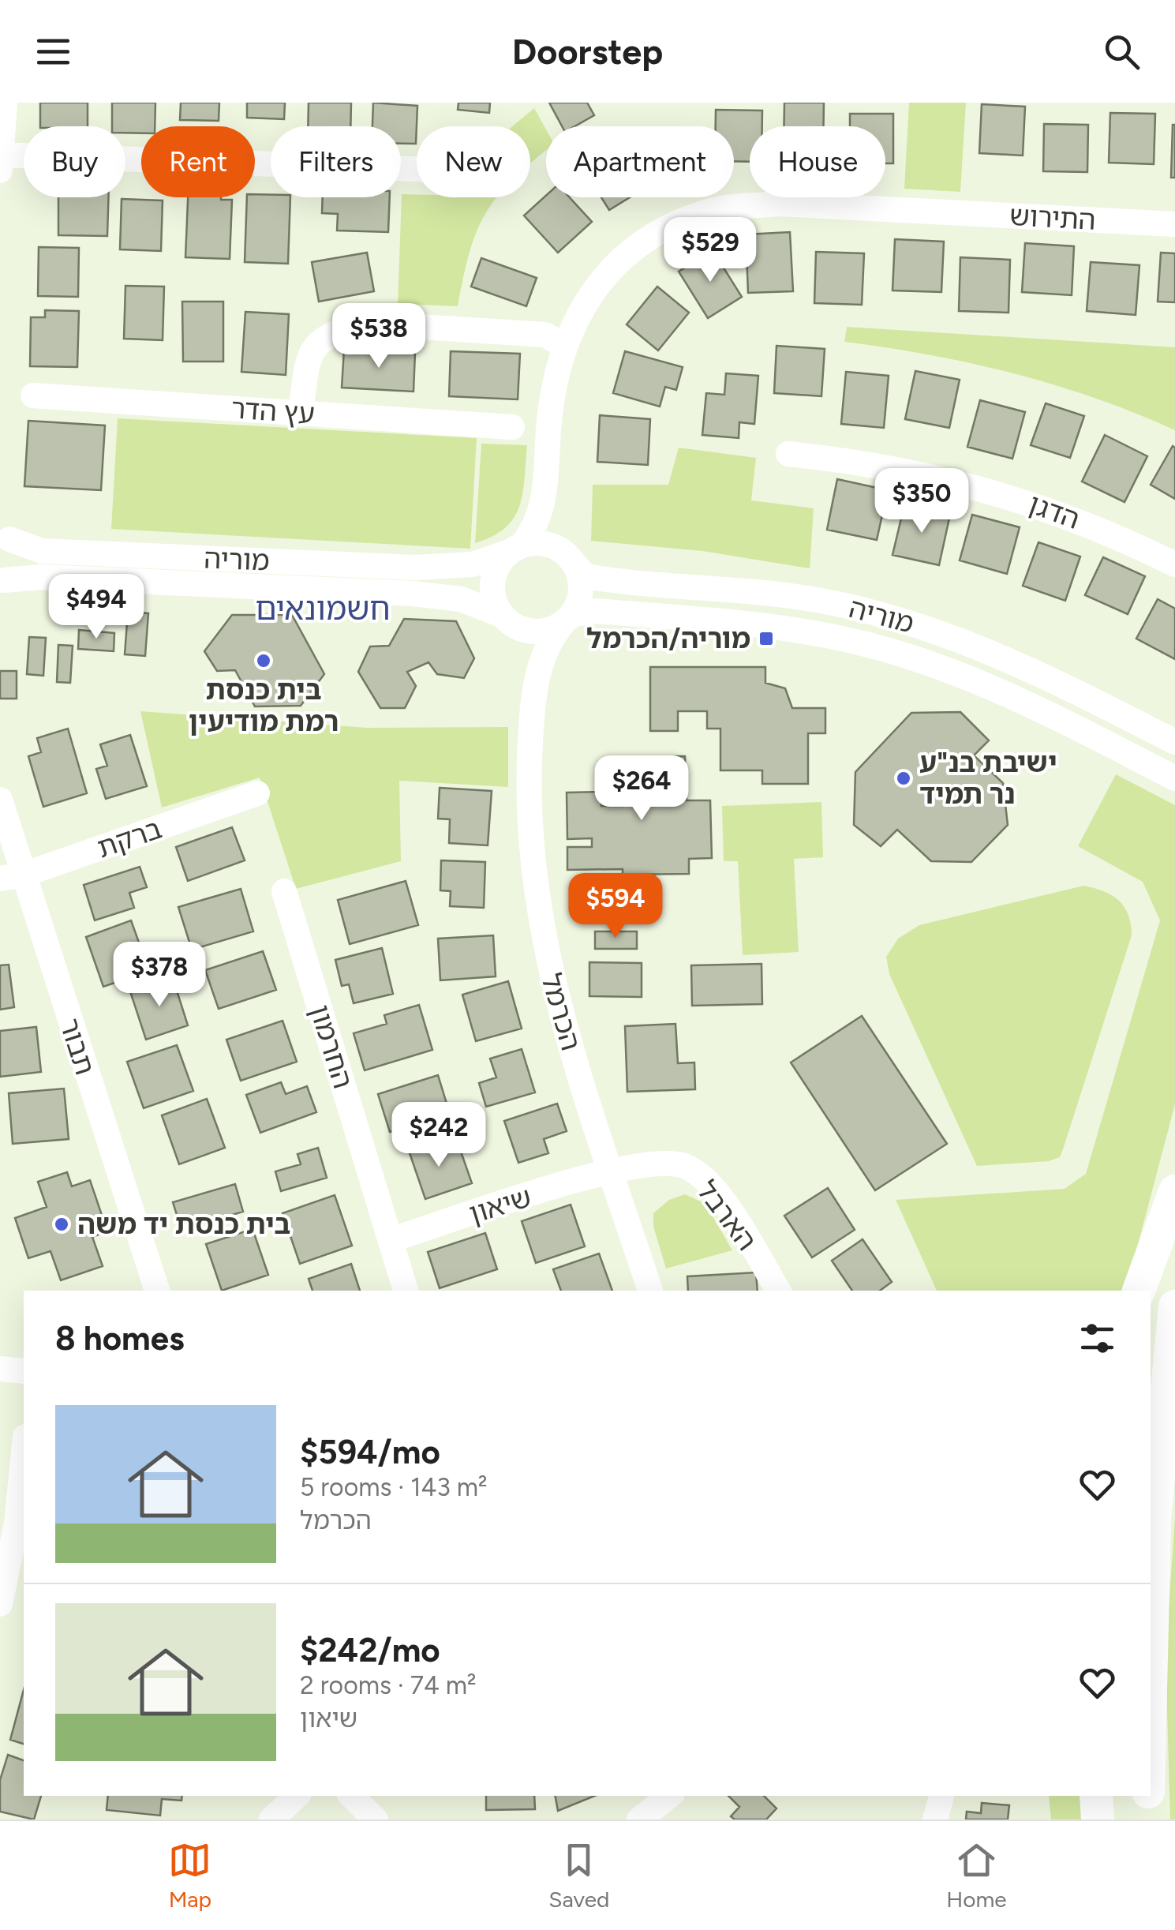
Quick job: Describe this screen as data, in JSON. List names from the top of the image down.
{
  "streets": {
    "street": [
      "התירוש",
      "עץ הדר",
      "הדגן",
      "מוריה",
      "ברקת",
      "הכרמל",
      "תבור",
      "החרמון",
      "שיאון",
      "הארבל"
    ]
  },
  "crossings": [
    ["התירוש", "מוריה"],
    ["התירוש", "הכרמל"],
    ["מוריה", "הכרמל"],
    ["ברקת", "תבור"],
    ["הכרמל", "שיאון"],
    ["הכרמל", "הארבל"],
    ["החרמון", "שיאון"],
    ["שיאון", "הארבל"]
  ],
  "districts": ["חשמונאים"],
  "places": {
    "transit": ["מוריה/הכרמל"],
    "other": ["בית כנסת רמת מודיעין", "ישיבת בנ\"ע נר תמיד", "בית כנסת יד משה"]
  },
  "page": {
    "header": "Doorstep",
    "chip": [
      "Buy",
      "Rent",
      "Filters",
      "New",
      "Apartment",
      "House"
    ],
    "price": [
      "$529",
      "$538",
      "$350",
      "$494",
      "$264",
      "$594",
      "$378",
      "$242"
    ],
    "heading": "8 homes",
    "list": [
      {
        "name": "$594/mo",
        "note": "5 rooms · 143 m² · הכרמל"
      },
      {
        "name": "$242/mo",
        "note": "2 rooms · 74 m² · שיאון"
      }
    ],
    "tabs": ["Map", "Saved", "Home"]
  }
}
